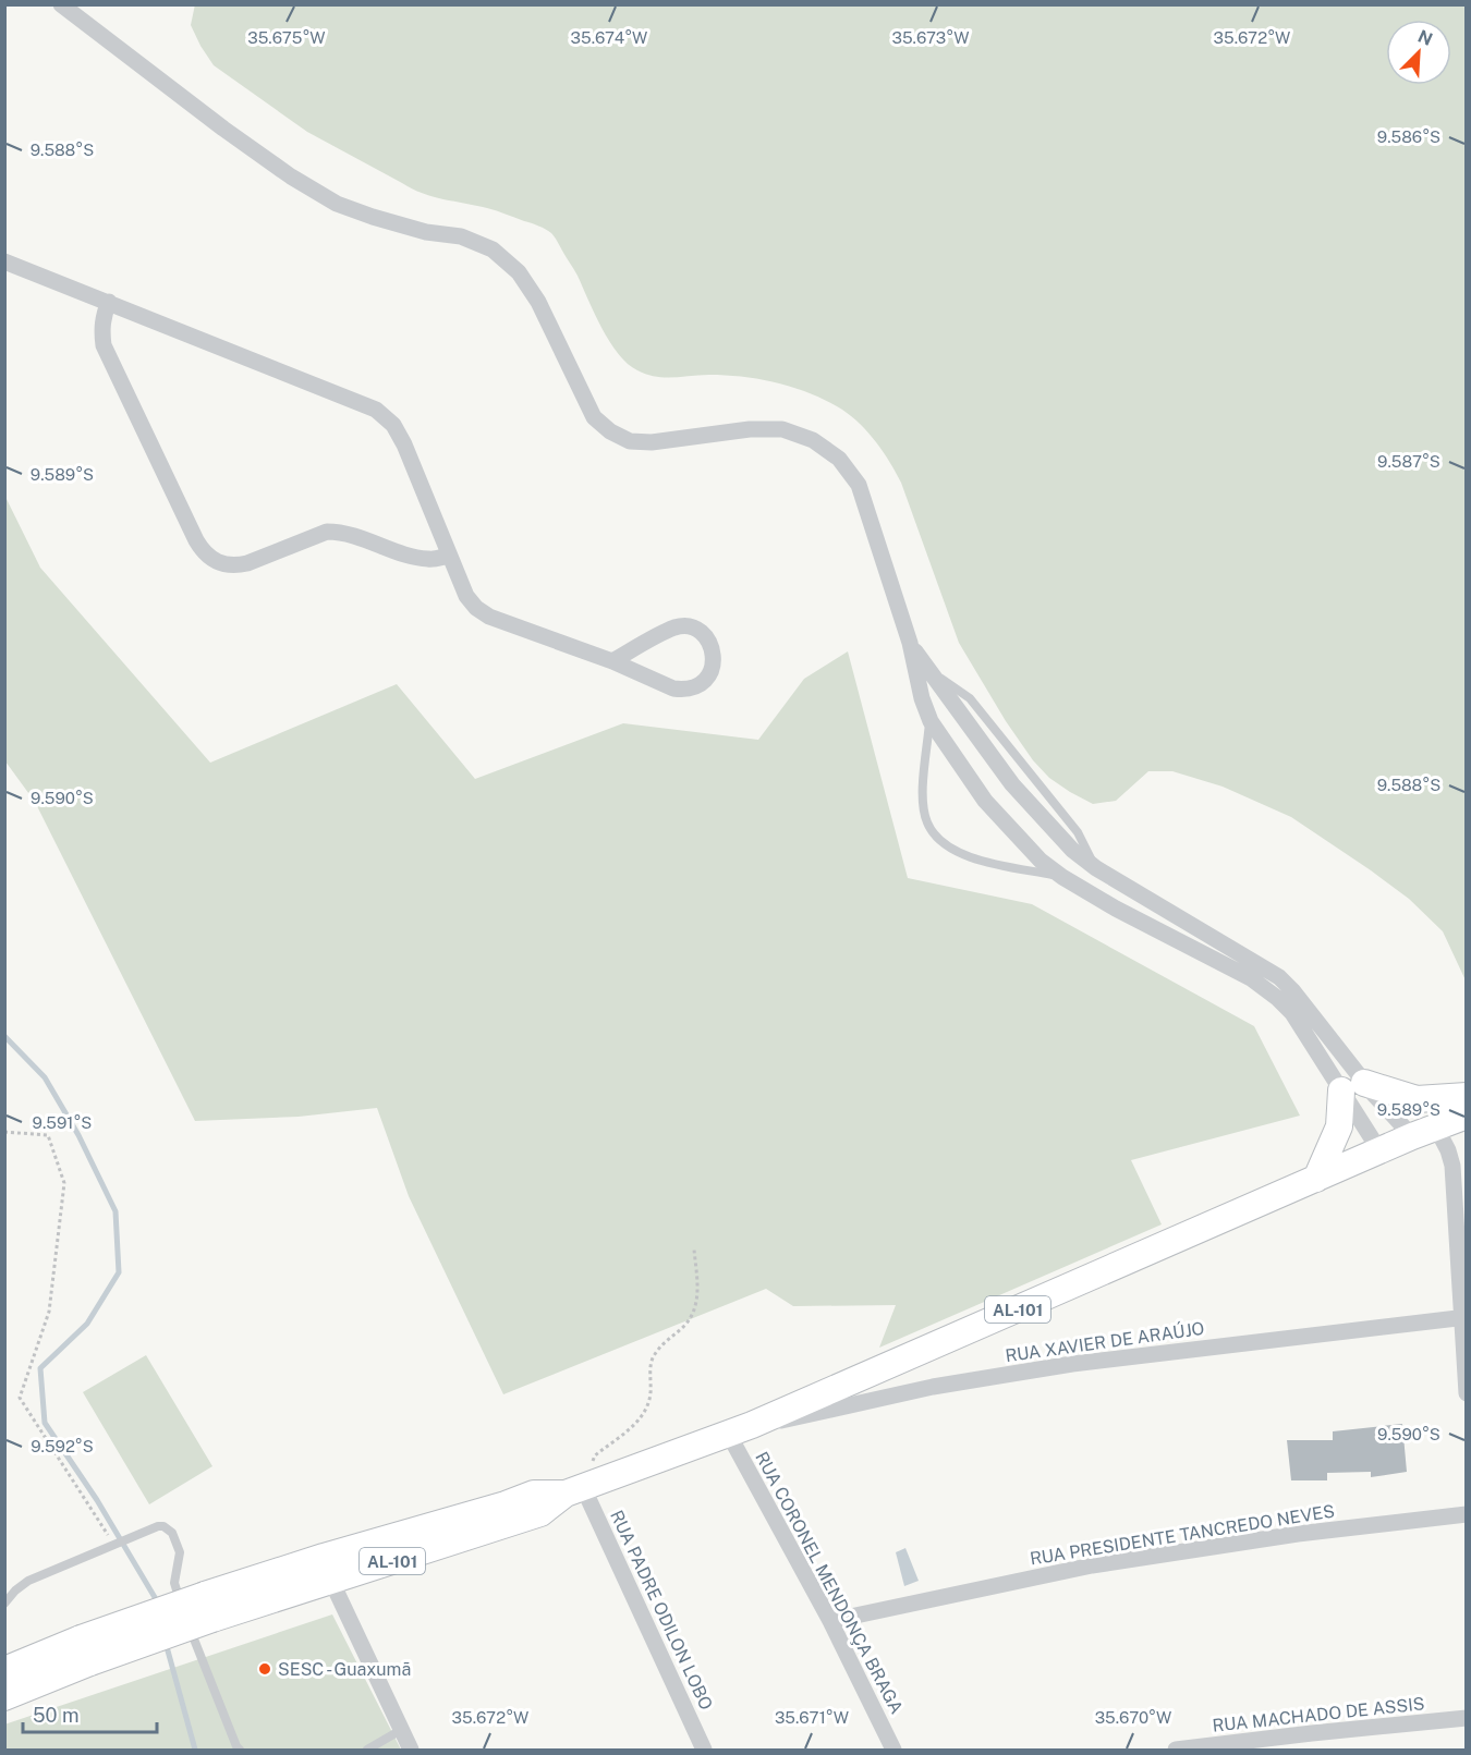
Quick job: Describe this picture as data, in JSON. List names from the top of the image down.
{
  "streets": {
    "main road": ["AL-101"],
    "street": [
      "RUA XAVIER DE ARAÚJO",
      "RUA PRESIDENTE TANCREDO NEVES",
      "RUA CORONEL MENDONÇA BRAGA",
      "RUA PADRE ODILON LOBO",
      "RUA MACHADO DE ASSIS"
    ]
  },
  "crossings": [
    ["AL-101", "RUA XAVIER DE ARAÚJO"],
    ["AL-101", "RUA CORONEL MENDONÇA BRAGA"],
    ["AL-101", "RUA PADRE ODILON LOBO"],
    ["RUA XAVIER DE ARAÚJO", "RUA CORONEL MENDONÇA BRAGA"],
    ["RUA PRESIDENTE TANCREDO NEVES", "RUA CORONEL MENDONÇA BRAGA"]
  ],
  "places": ["SESC - Guaxumã"],
  "scale_bar": "50 m",
  "north": "top right",
  "coordinates": [
    "35.674°W",
    "35.673°W",
    "35.672°W",
    "35.675°W",
    "9.586°S",
    "9.588°S",
    "9.587°S",
    "9.589°S",
    "9.590°S",
    "9.591°S",
    "9.592°S",
    "35.671°W",
    "35.670°W"
  ]
}
